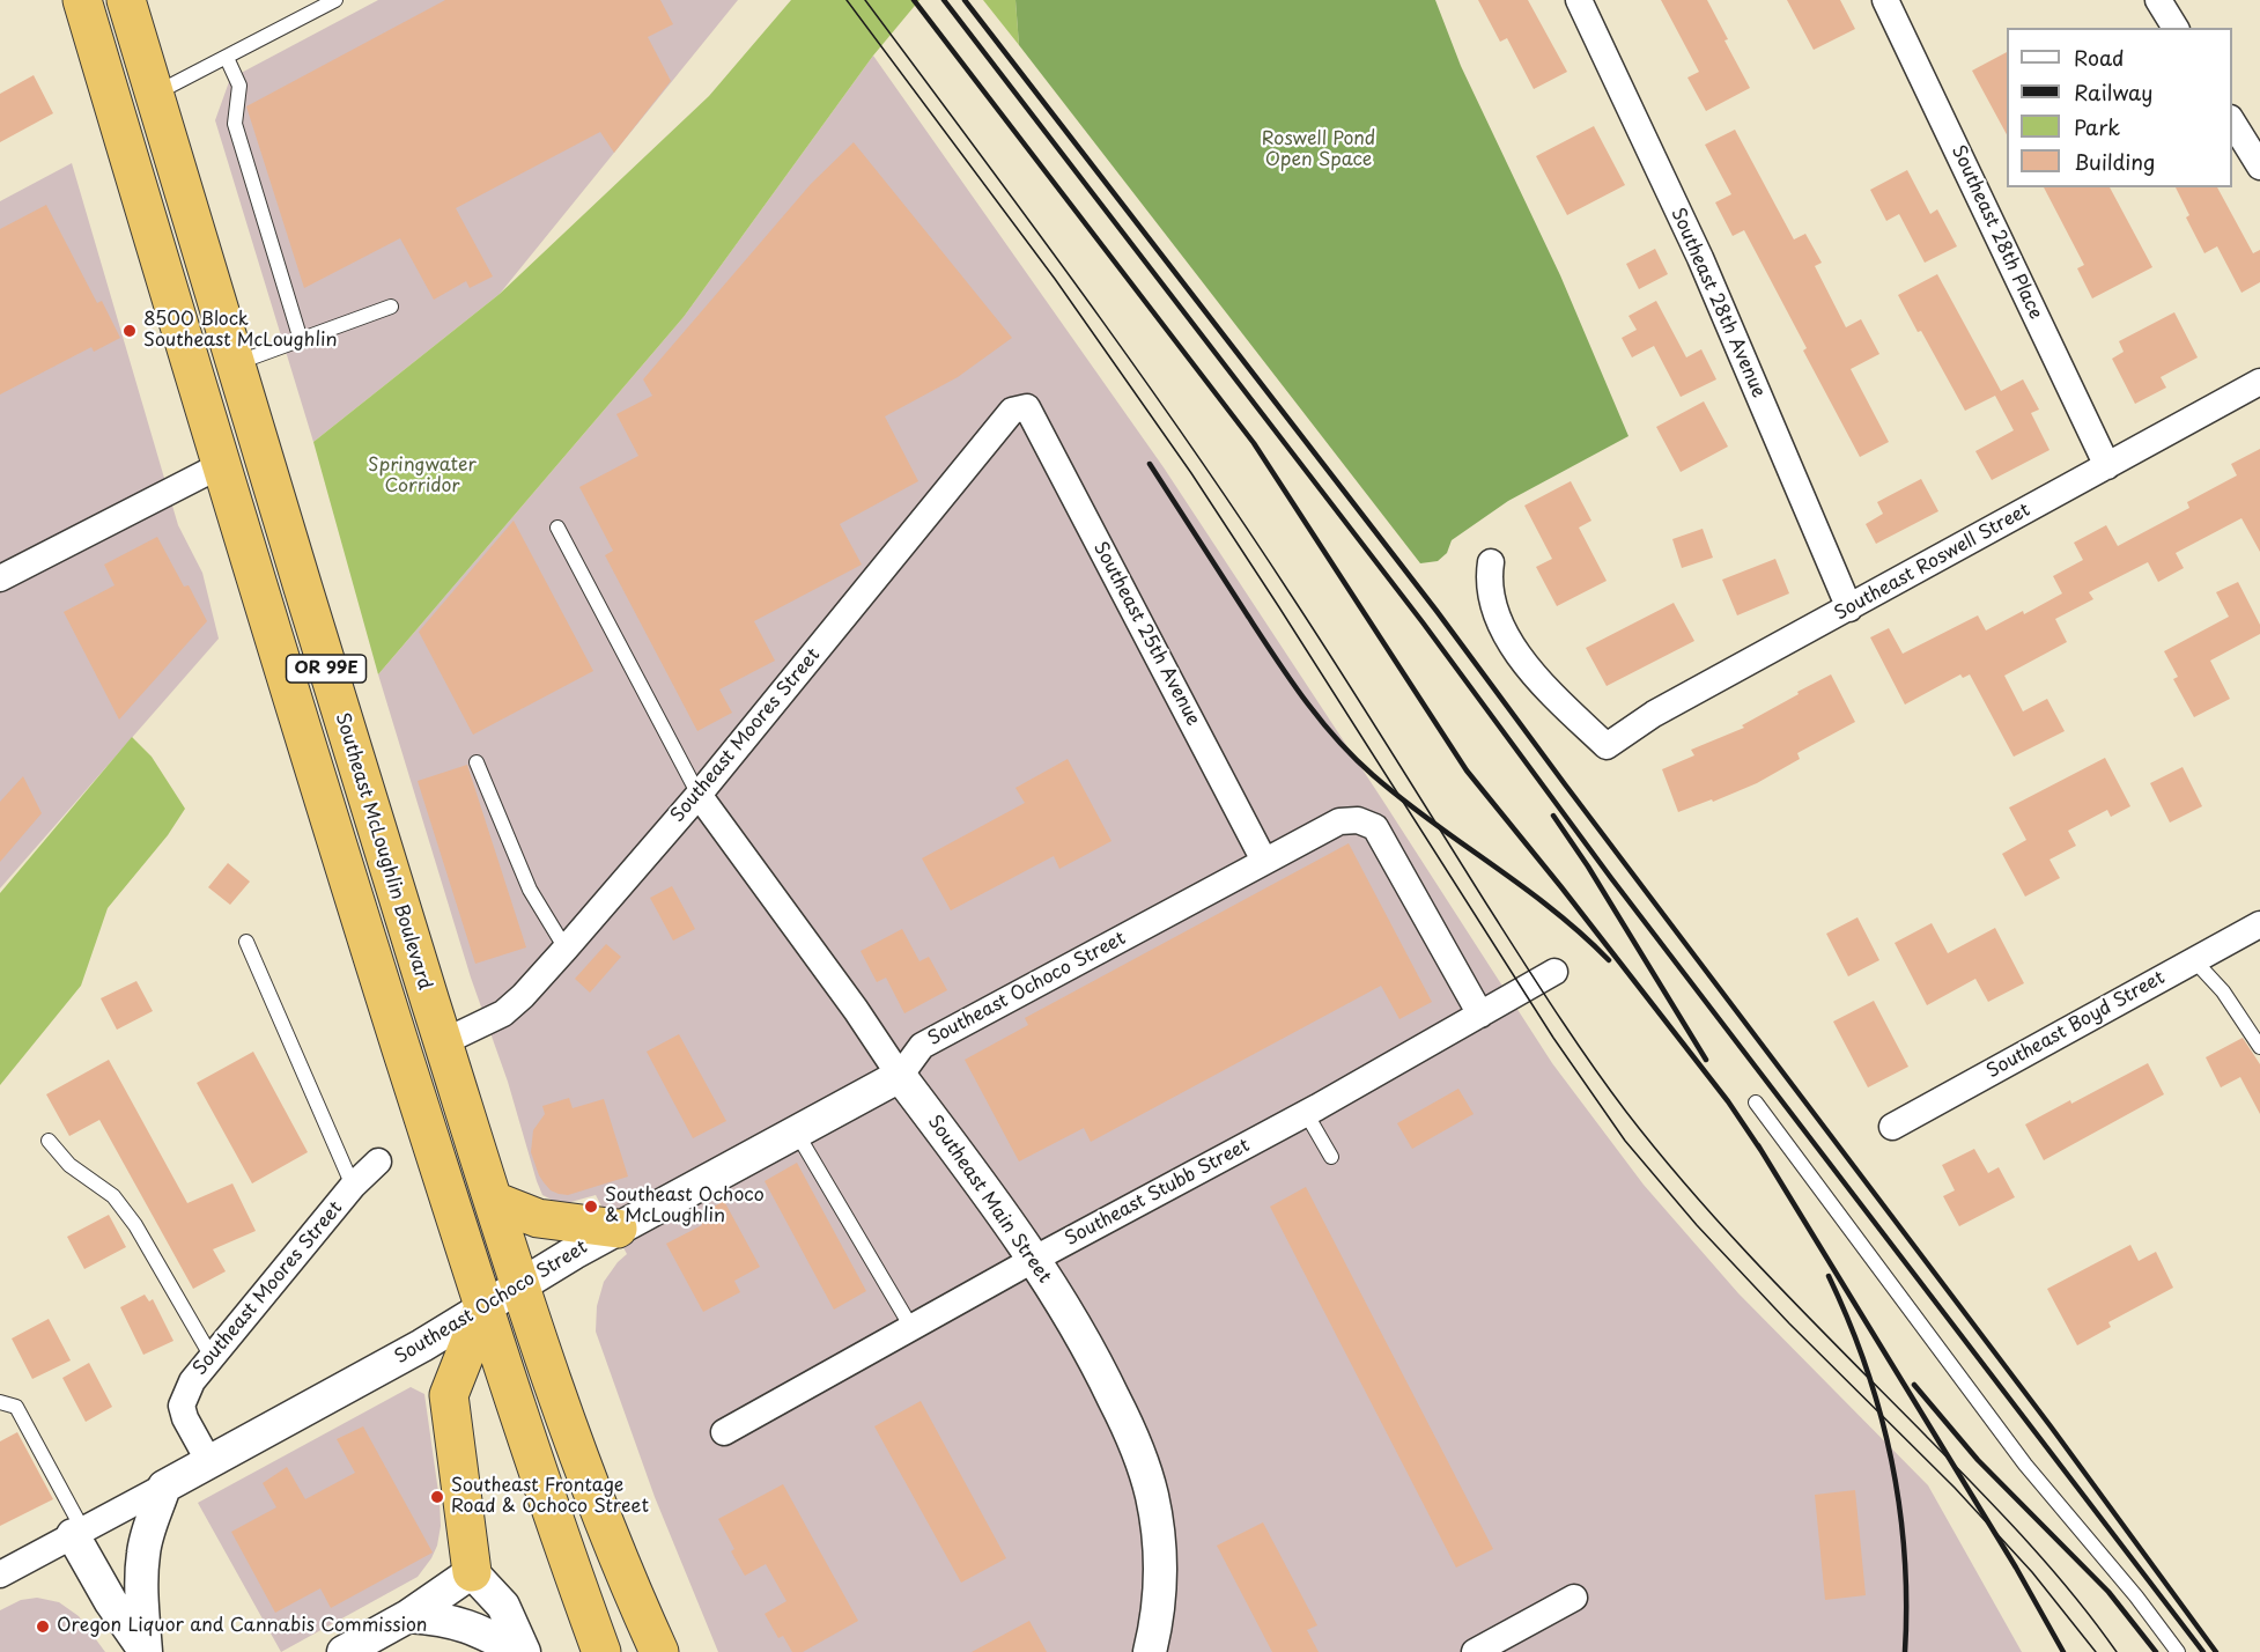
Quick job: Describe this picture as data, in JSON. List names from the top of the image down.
{
  "streets": {
    "highway": ["OR 99E", "Southeast McLoughlin Boulevard"],
    "street": [
      "Southeast 28th Place",
      "Southeast 28th Avenue",
      "Southeast Roswell Street",
      "Southeast 25th Avenue",
      "Southeast Moores Street",
      "Southeast Ochoco Street",
      "Southeast Boyd Street",
      "Southeast Stubb Street",
      "Southeast Main Street"
    ]
  },
  "crossings": [
    ["Southeast 28th Place", "Southeast Roswell Street"],
    ["Southeast 28th Avenue", "Southeast Roswell Street"],
    ["Southeast 25th Avenue", "Southeast Moores Street"],
    ["Southeast 25th Avenue", "Southeast Ochoco Street"],
    ["OR 99E", "Southeast Ochoco Street"],
    ["Southeast Moores Street", "Southeast McLoughlin Boulevard"],
    ["Southeast Moores Street", "Southeast Ochoco Street"],
    ["Southeast Moores Street", "Southeast Main Street"],
    ["Southeast McLoughlin Boulevard", "Southeast Ochoco Street"],
    ["Southeast Ochoco Street", "Southeast Stubb Street"],
    ["Southeast Ochoco Street", "Southeast Main Street"],
    ["Southeast Stubb Street", "Southeast Main Street"]
  ],
  "parks": ["Roswell Pond Open Space", "Springwater Corridor"],
  "places": [
    "8500 Block Southeast McLoughlin",
    "Southeast Ochoco & McLoughlin",
    "Southeast Frontage Road & Ochoco Street",
    "Oregon Liquor and Cannabis Commission"
  ],
  "legend": [
    "Road",
    "Railway",
    "Park",
    "Building"
  ]
}
